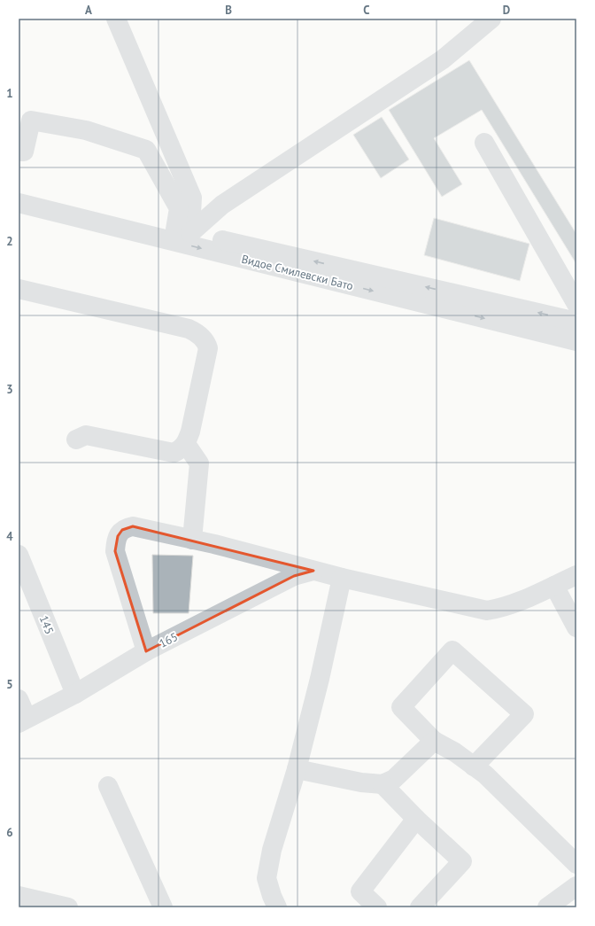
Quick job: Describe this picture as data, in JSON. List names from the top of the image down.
{
  "streets": {
    "street": ["Видое Смилевски Бато", "145", "165"]
  },
  "crossings": [
    ["145", "165"]
  ],
  "grid": {
    "columns": [
      "A",
      "B",
      "C",
      "D"
    ],
    "rows": [
      "1",
      "2",
      "3",
      "4",
      "5",
      "6"
    ]
  }
}
